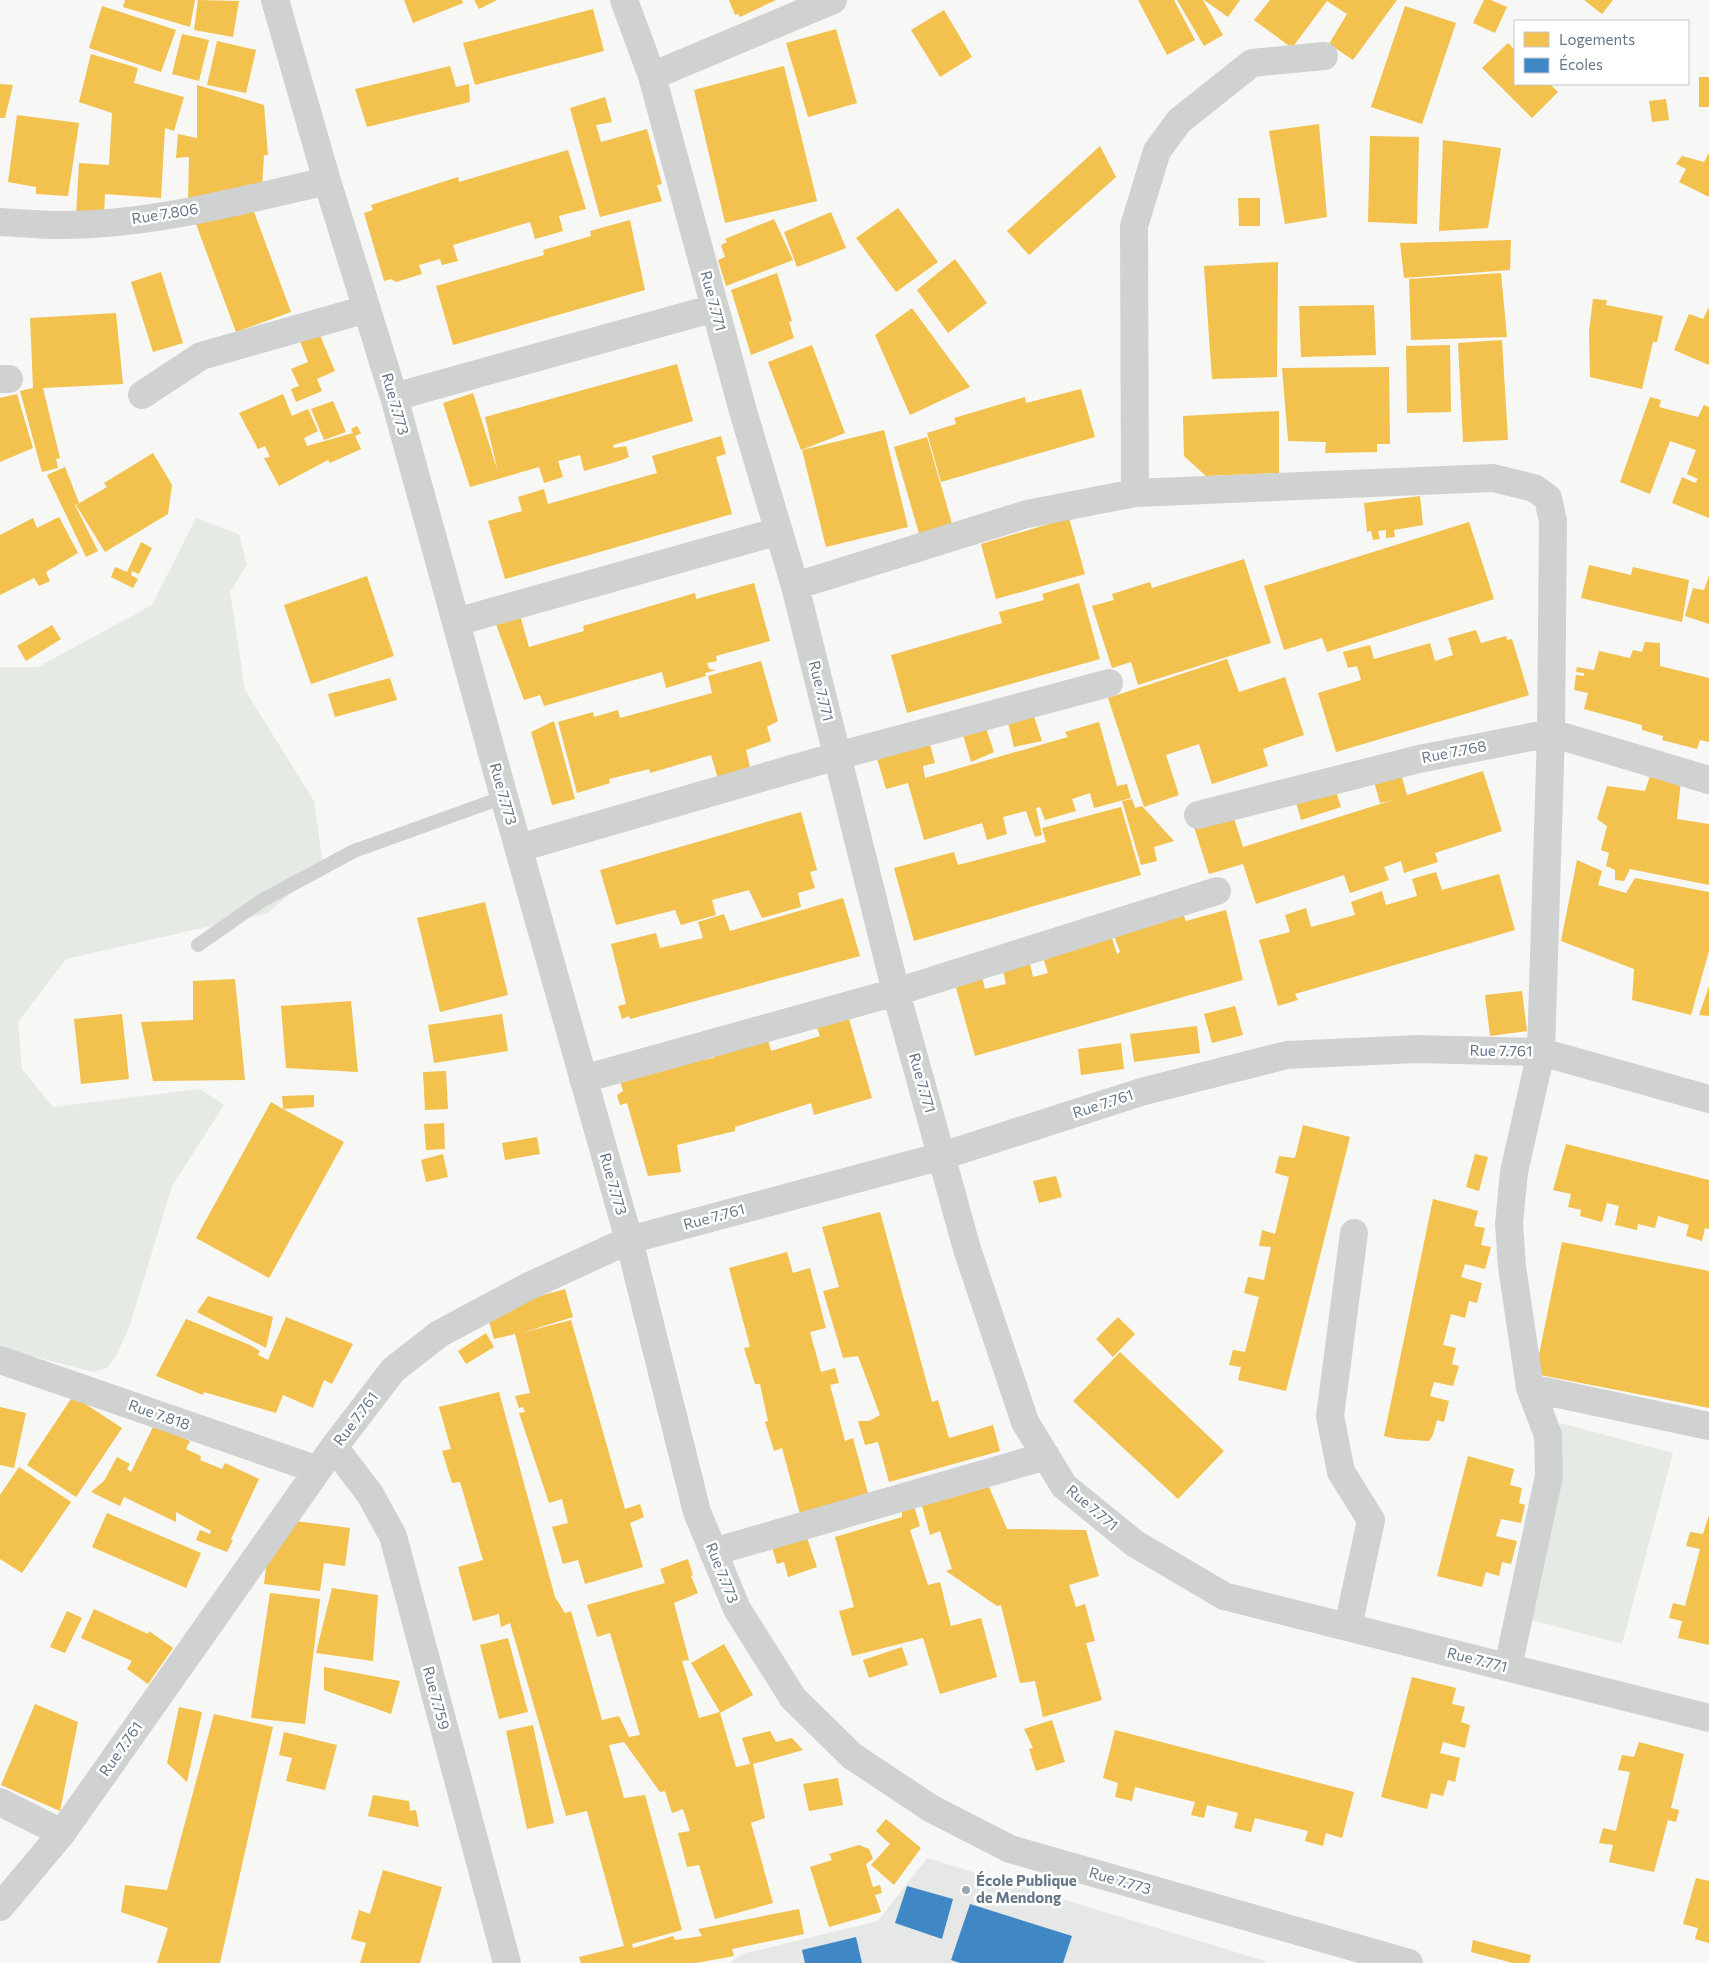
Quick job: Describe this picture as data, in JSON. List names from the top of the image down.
{
  "streets": {
    "street": [
      "Rue 7.806",
      "Rue 7.771",
      "Rue 7.773",
      "Rue 7.768",
      "Rue 7.761",
      "Rue 7.818",
      "Rue 7.759"
    ]
  },
  "crossings": [
    ["Rue 7.806", "Rue 7.773"],
    ["Rue 7.771", "Rue 7.761"],
    ["Rue 7.773", "Rue 7.761"],
    ["Rue 7.761", "Rue 7.818"],
    ["Rue 7.761", "Rue 7.759"]
  ],
  "places": ["École Publique de Mendong"],
  "legend": ["Logements", "Écoles"]
}
